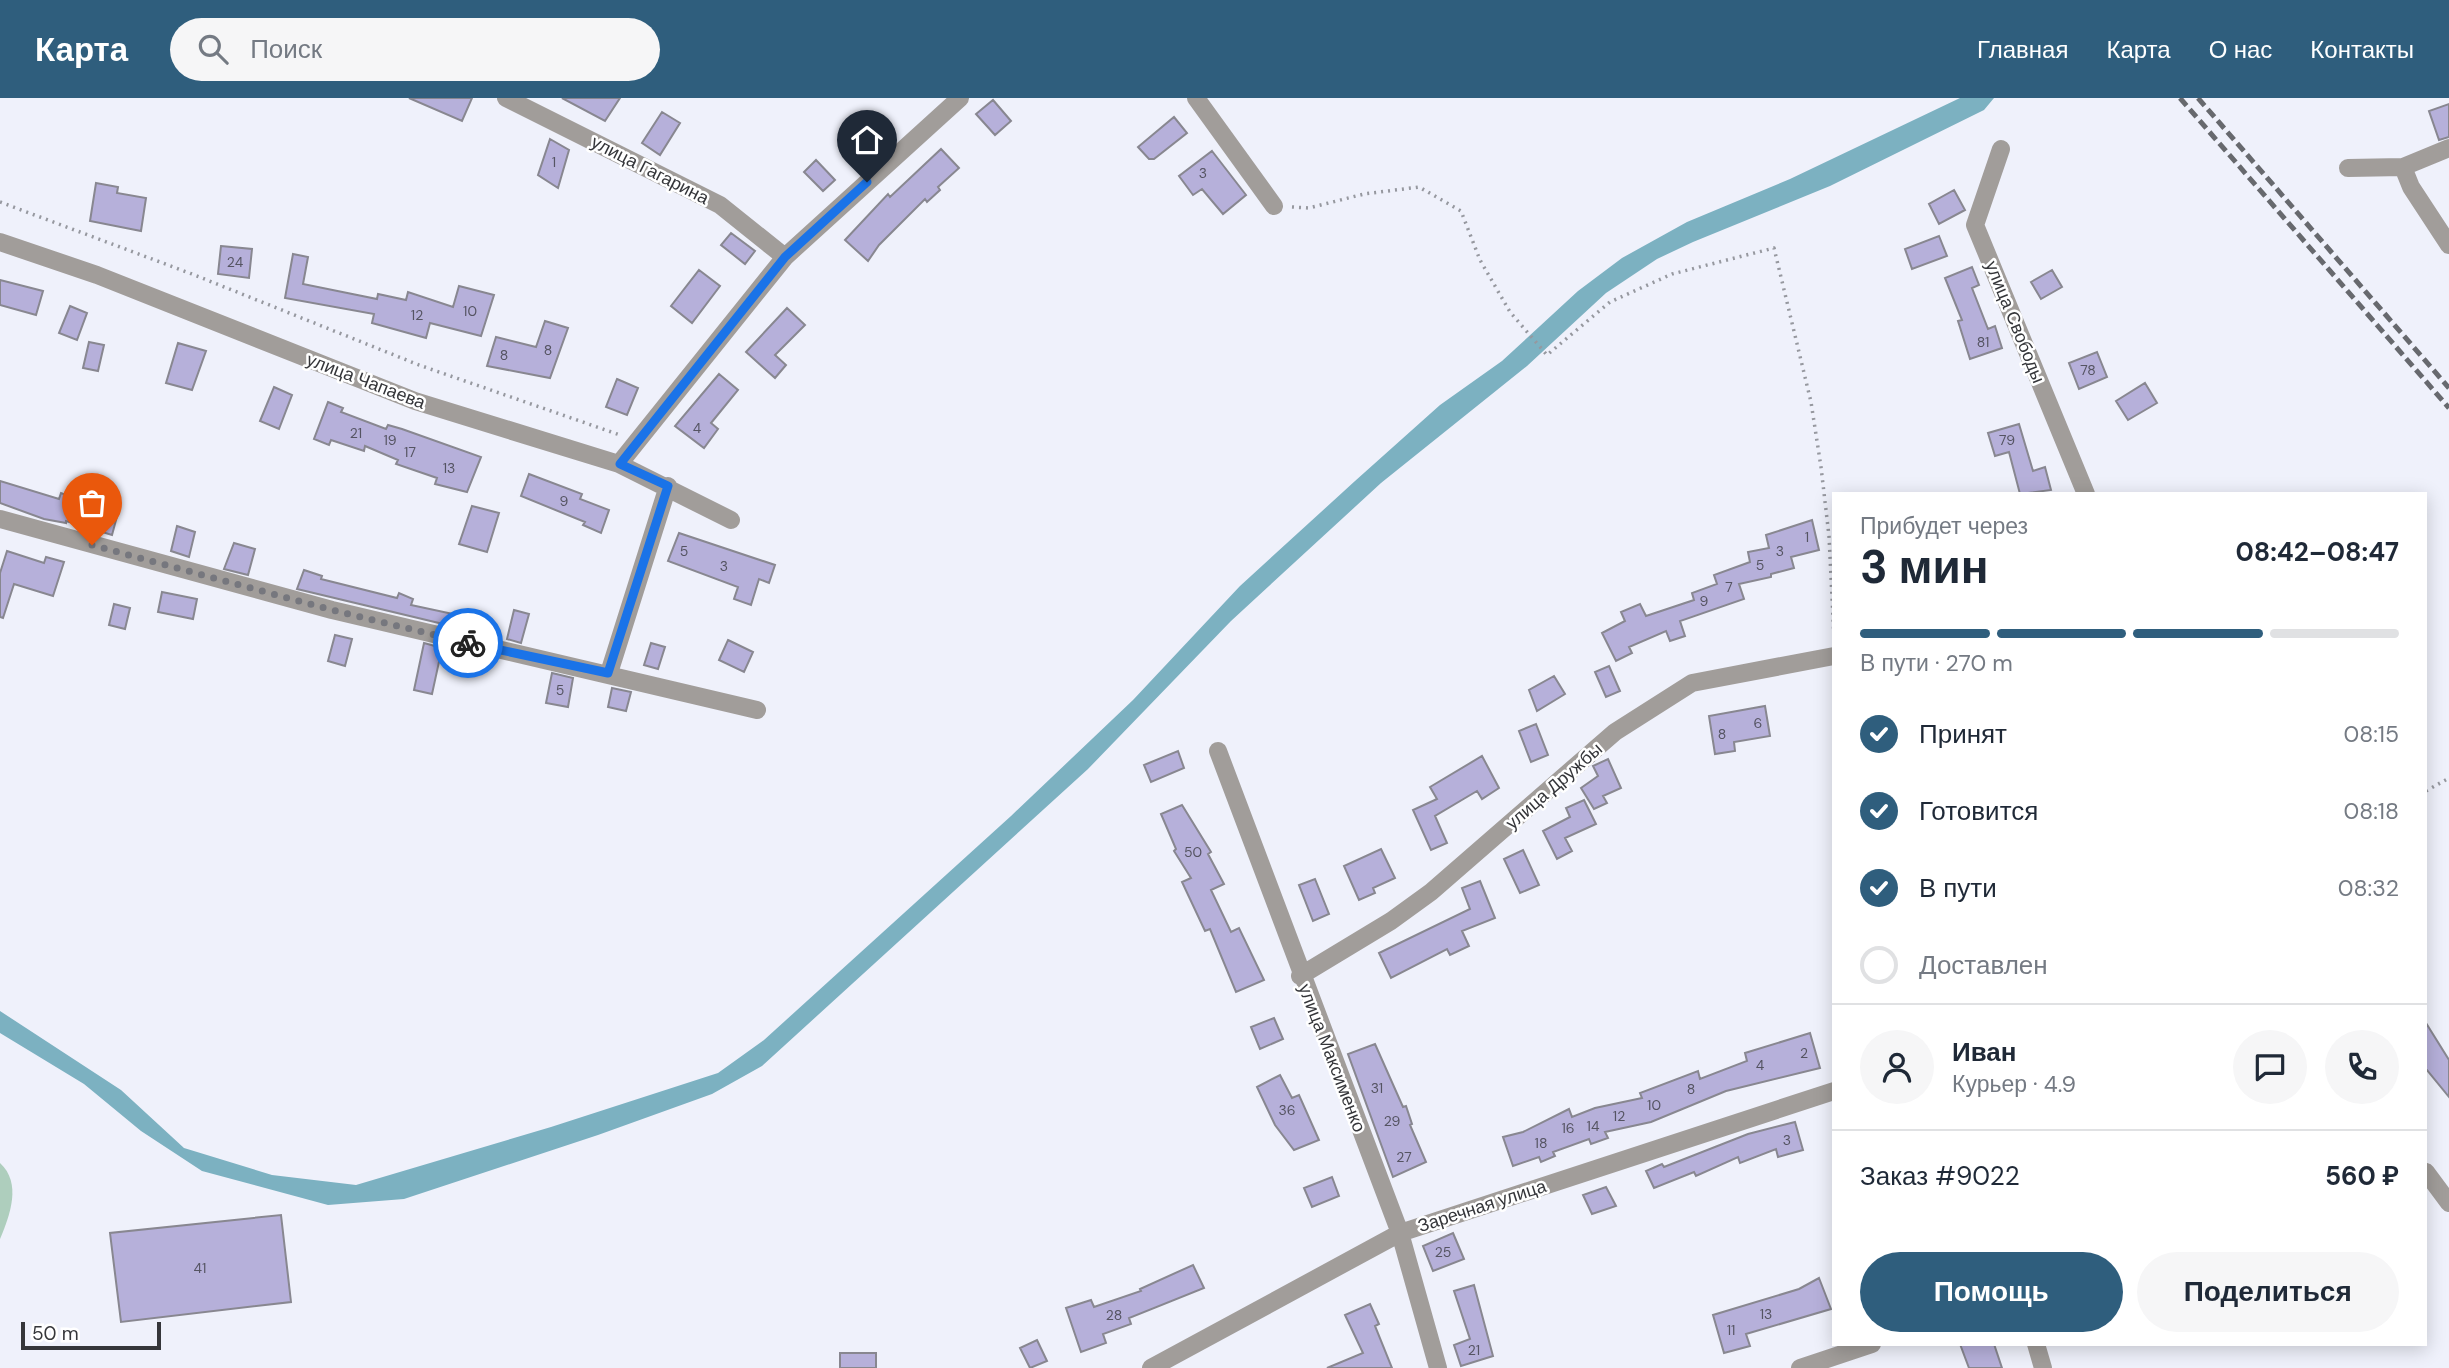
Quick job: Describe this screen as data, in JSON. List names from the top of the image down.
{
  "streets": {
    "street": [
      "улица Гагарина",
      "улица Свободы",
      "улица Чапаева",
      "улица Дружбы",
      "улица Максименко",
      "Заречная улица"
    ]
  },
  "crossings": [
    ["улица Дружбы", "улица Максименко"],
    ["улица Максименко", "Заречная улица"]
  ],
  "house_numbers": [
    "1",
    "3",
    "24",
    "10",
    "12",
    "81",
    "8",
    "8",
    "78",
    "4",
    "21",
    "19",
    "79",
    "17",
    "13",
    "9",
    "1",
    "5",
    "3",
    "5",
    "3",
    "7",
    "9",
    "5",
    "6",
    "8",
    "50",
    "2",
    "4",
    "31",
    "8",
    "10",
    "36",
    "12",
    "29",
    "14",
    "16",
    "3",
    "18",
    "27",
    "25",
    "41",
    "13",
    "28",
    "11",
    "21"
  ],
  "scale_bar": "50 m",
  "page": {
    "header": "Карта",
    "search": "Поиск",
    "nav": [
      "Главная",
      "Карта",
      "О нас",
      "Контакты"
    ],
    "heading": ["3 мин", "Прибудет через", "08:42–08:47"],
    "panel": [
      "Иван",
      "Курьер · 4.9",
      "Заказ #9022",
      "560 ₽"
    ],
    "bar": "В пути · 270 m",
    "list": [
      ["Принят", "08:15"],
      ["Готовится", "08:18"],
      ["В пути", "08:32"],
      "Доставлен"
    ],
    "buttons": ["Помощь", "Поделиться"],
    "scale": "50 m"
  }
}
